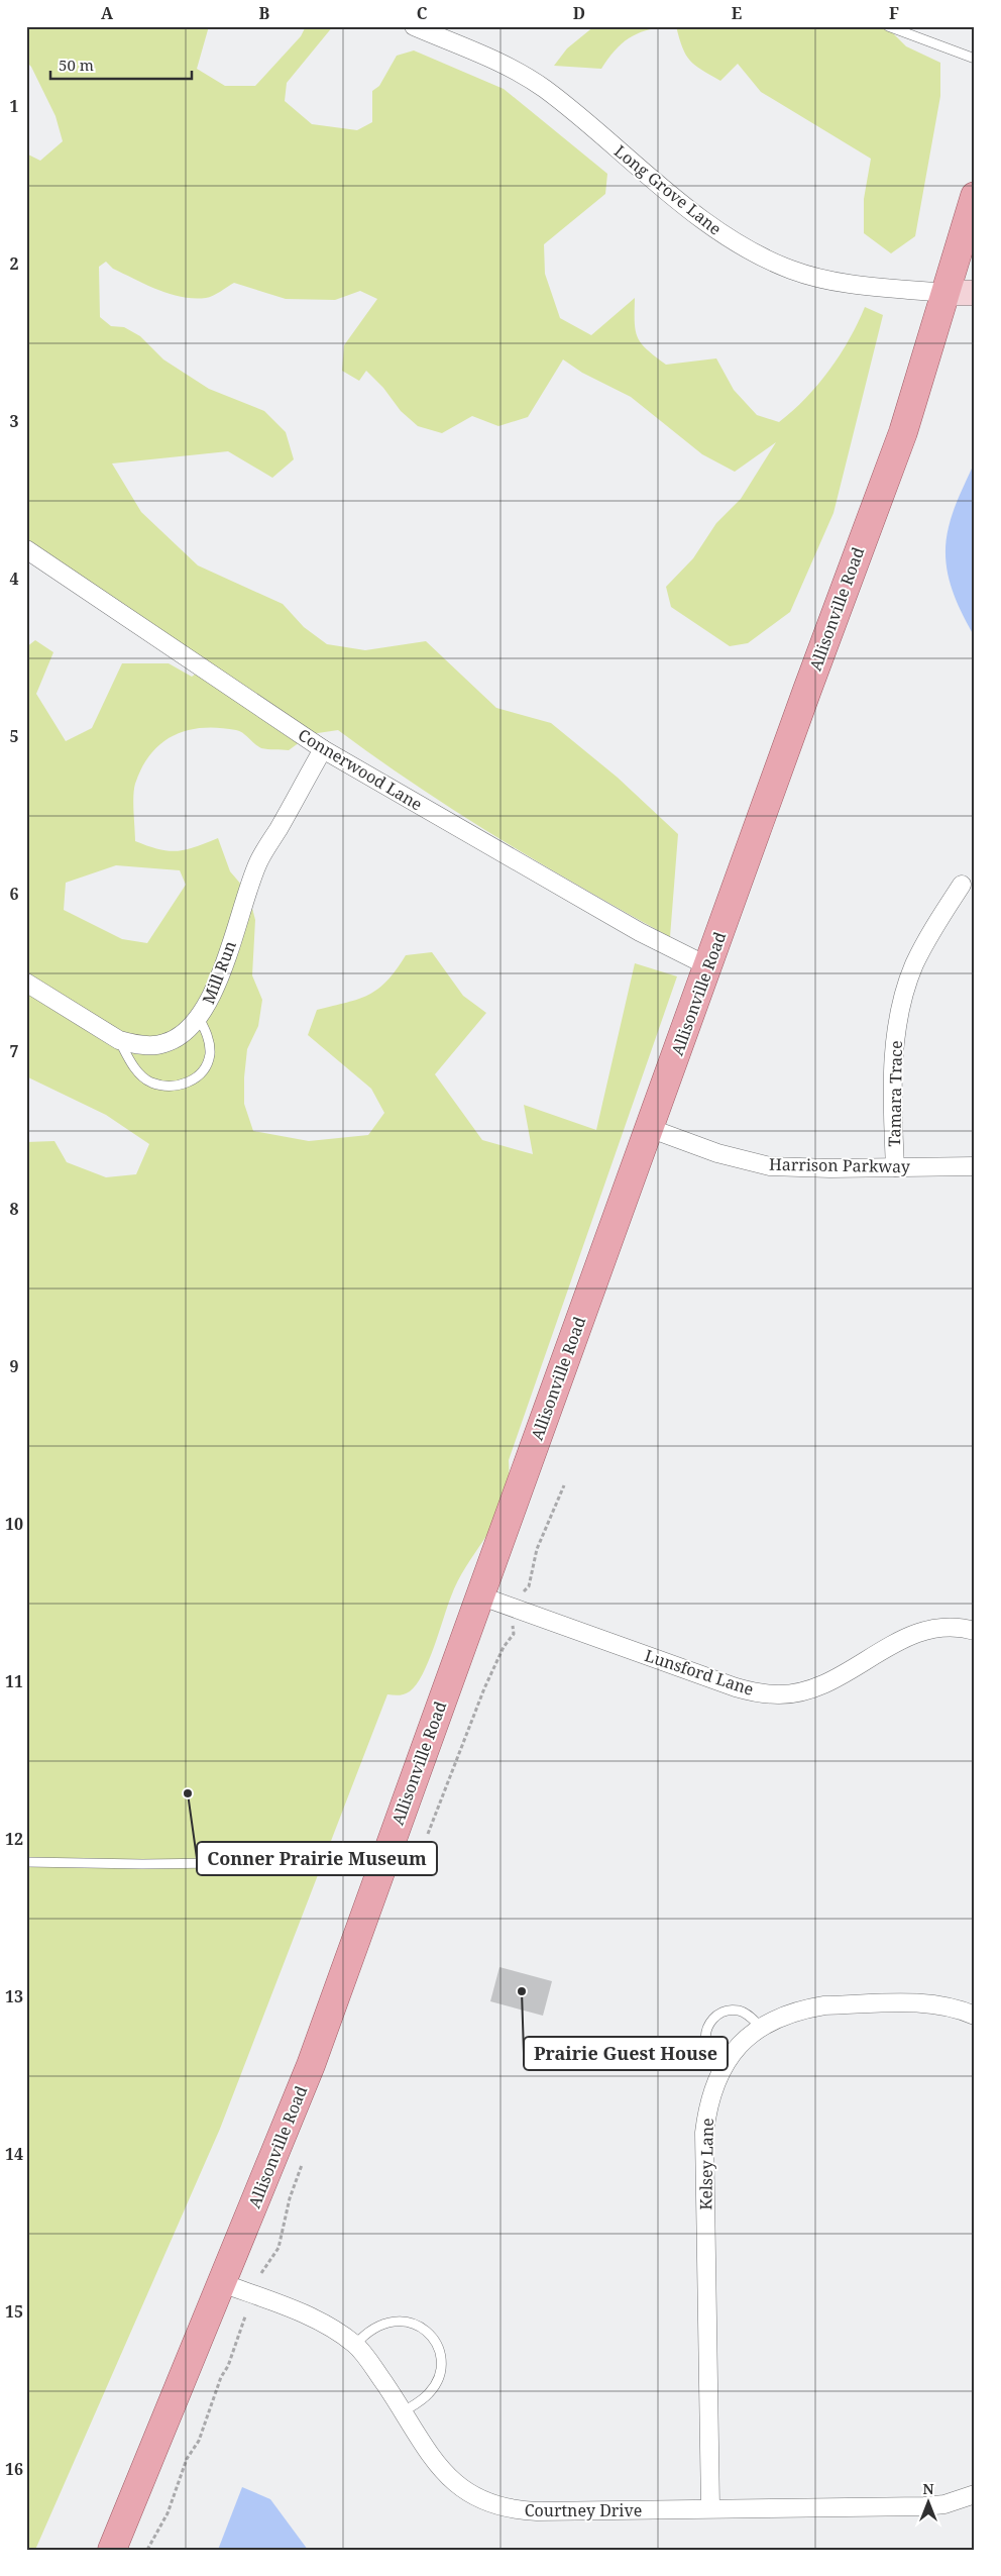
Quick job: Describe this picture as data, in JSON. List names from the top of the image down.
{
  "streets": {
    "main road": ["Allisonville Road"],
    "street": [
      "Long Grove Lane",
      "Connerwood Lane",
      "Mill Run",
      "Tamara Trace",
      "Harrison Parkway",
      "Lunsford Lane",
      "Kelsey Lane",
      "Courtney Drive"
    ]
  },
  "crossings": [
    ["Long Grove Lane", "Allisonville Road"],
    ["Allisonville Road", "Connerwood Lane"],
    ["Allisonville Road", "Harrison Parkway"],
    ["Allisonville Road", "Lunsford Lane"],
    ["Allisonville Road", "Courtney Drive"],
    ["Connerwood Lane", "Mill Run"],
    ["Tamara Trace", "Harrison Parkway"],
    ["Kelsey Lane", "Courtney Drive"]
  ],
  "places": ["Conner Prairie Museum", "Prairie Guest House"],
  "scale_bar": "50 m",
  "north": "top",
  "grid": {
    "columns": [
      "A",
      "B",
      "C",
      "D",
      "E",
      "F"
    ],
    "rows": [
      "1",
      "2",
      "3",
      "4",
      "5",
      "6",
      "7",
      "8",
      "9",
      "10",
      "11",
      "12",
      "13",
      "14",
      "15",
      "16"
    ]
  }
}
